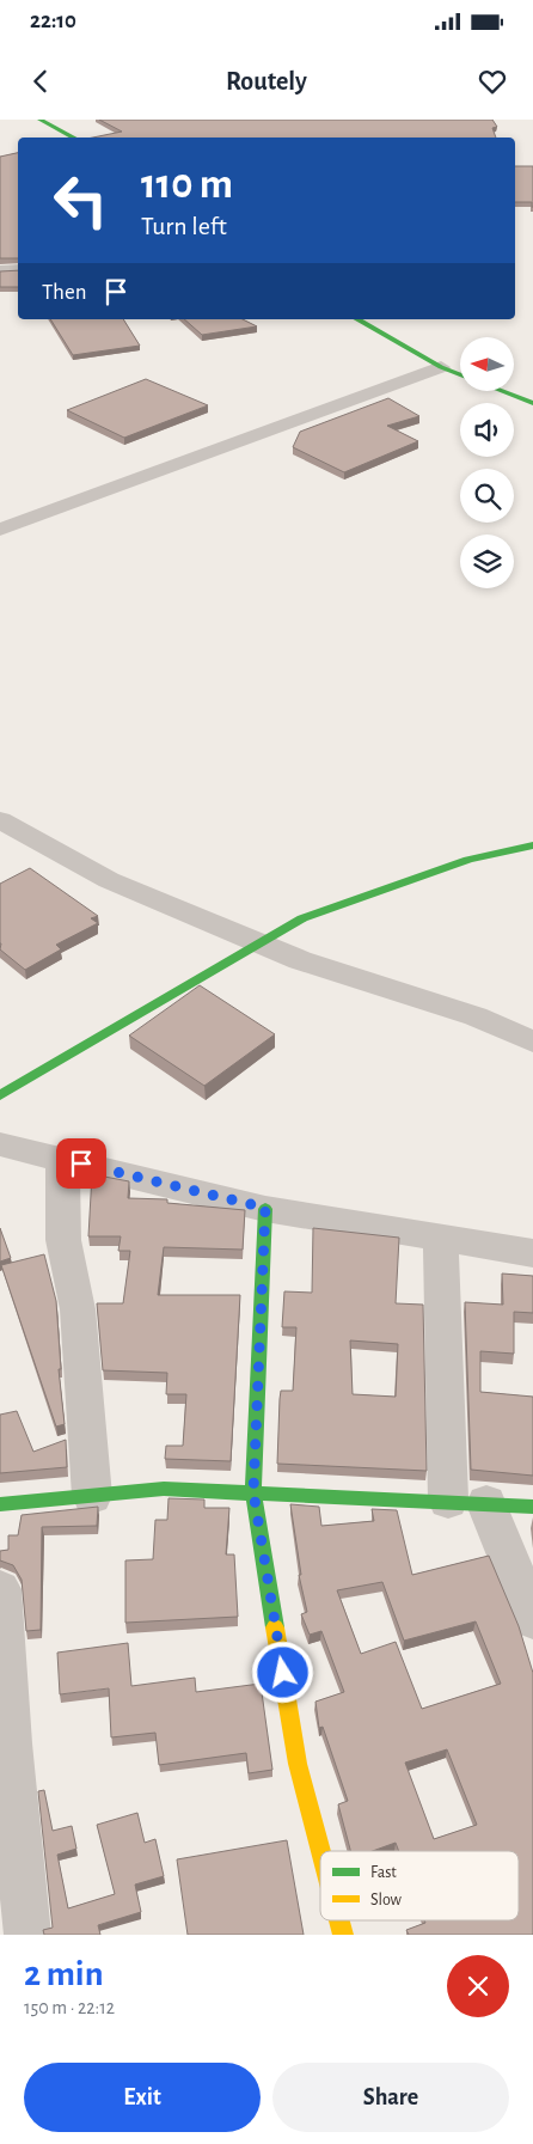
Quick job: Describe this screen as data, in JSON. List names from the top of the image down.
{
  "legend": ["Fast", "Slow"],
  "north": "left",
  "page": {
    "status": "22:10",
    "header": "Routely",
    "turn": ["110 m", "Turn left"],
    "then": "Then",
    "heading": ["2 min", "150 m · 22:12"],
    "buttons": ["Exit", "Share"]
  }
}
